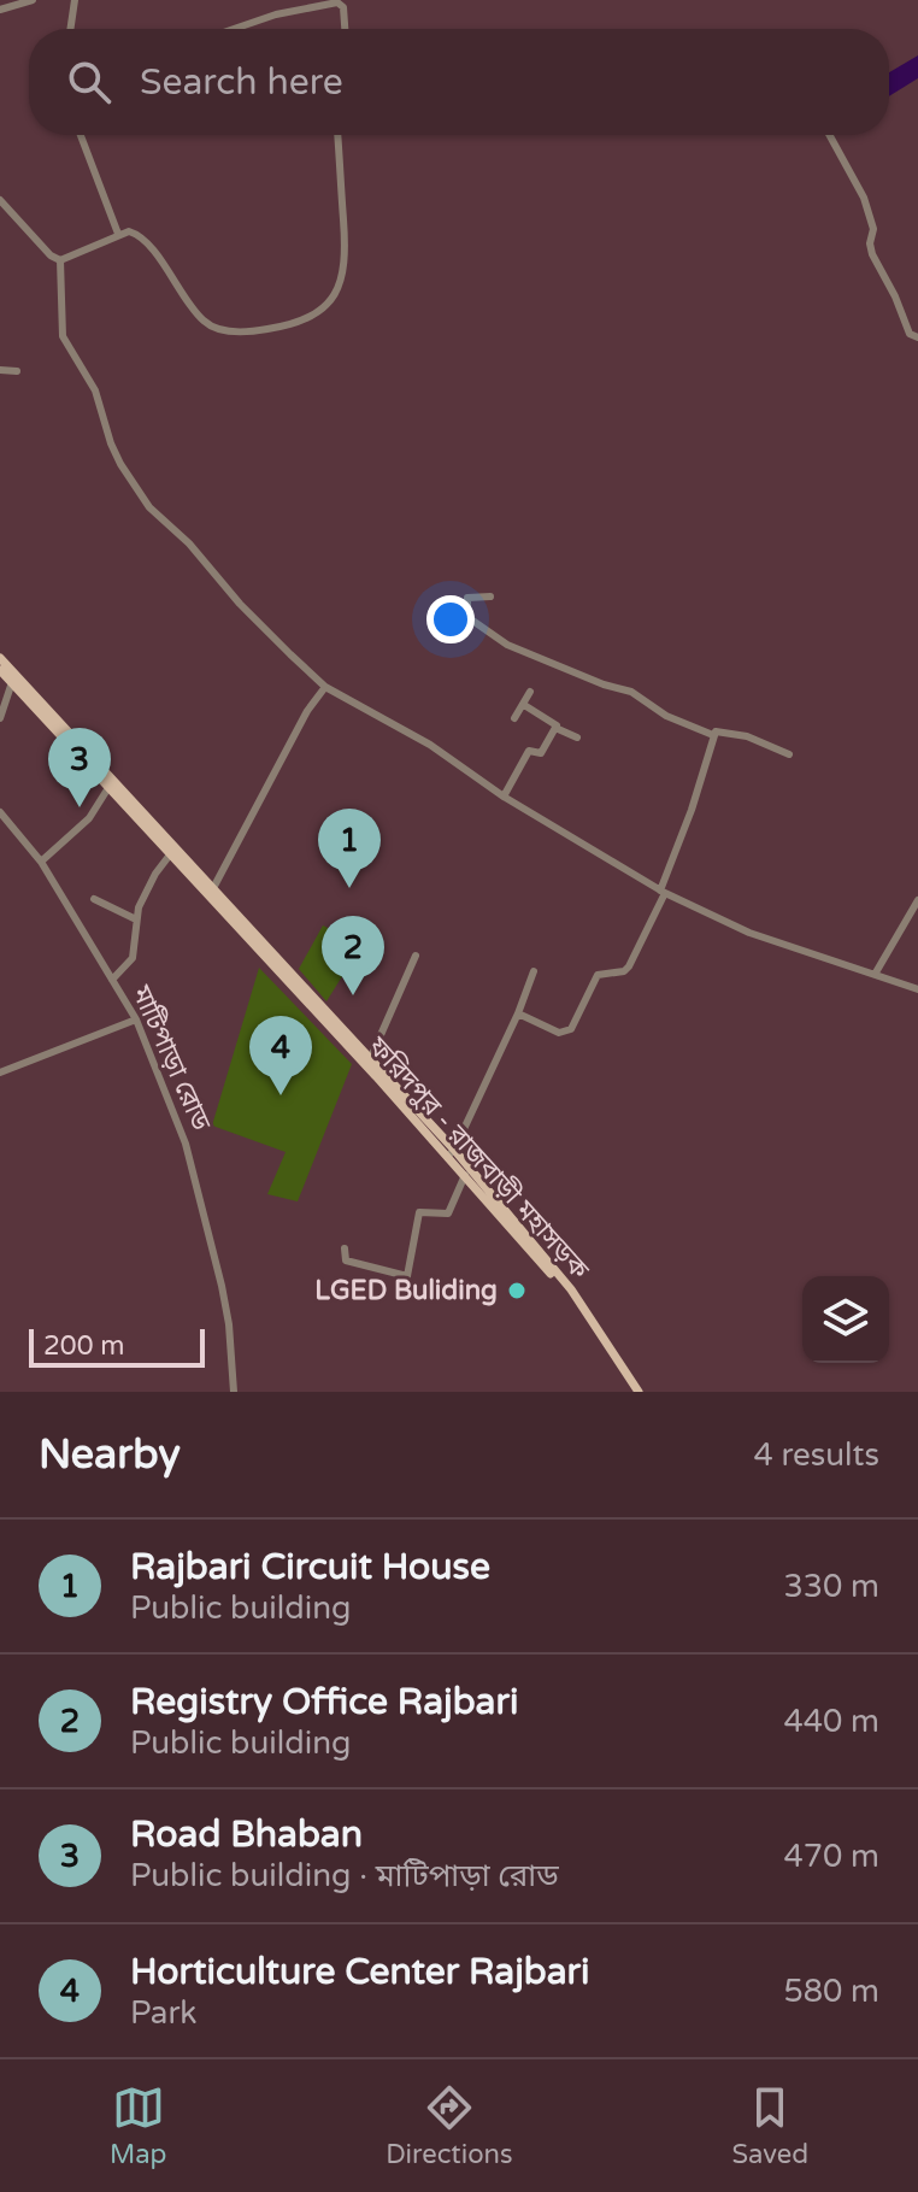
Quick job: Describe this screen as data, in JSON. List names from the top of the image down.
{
  "streets": {
    "main road": ["ফরিদপুর - রাজবাড়ী মহাসড়ক"],
    "street": ["মাটিপাড়া রোড"]
  },
  "places": ["LGED Buliding"],
  "scale_bar": "200 m",
  "page": {
    "search": "Search here",
    "pins": [
      "3",
      "1",
      "2",
      "4"
    ],
    "scale": "200 m",
    "heading": ["Nearby", "4 results"],
    "list": [
      {
        "mark": "1",
        "name": "Rajbari Circuit House",
        "note": "Public building",
        "value": "330 m"
      },
      {
        "mark": "2",
        "name": "Registry Office Rajbari",
        "note": "Public building",
        "value": "440 m"
      },
      {
        "mark": "3",
        "name": "Road Bhaban",
        "note": "Public building · মাটিপাড়া রোড",
        "value": "470 m"
      },
      {
        "mark": "4",
        "name": "Horticulture Center Rajbari",
        "note": "Park",
        "value": "580 m"
      }
    ],
    "nav": ["Map", "Directions", "Saved"]
  }
}
